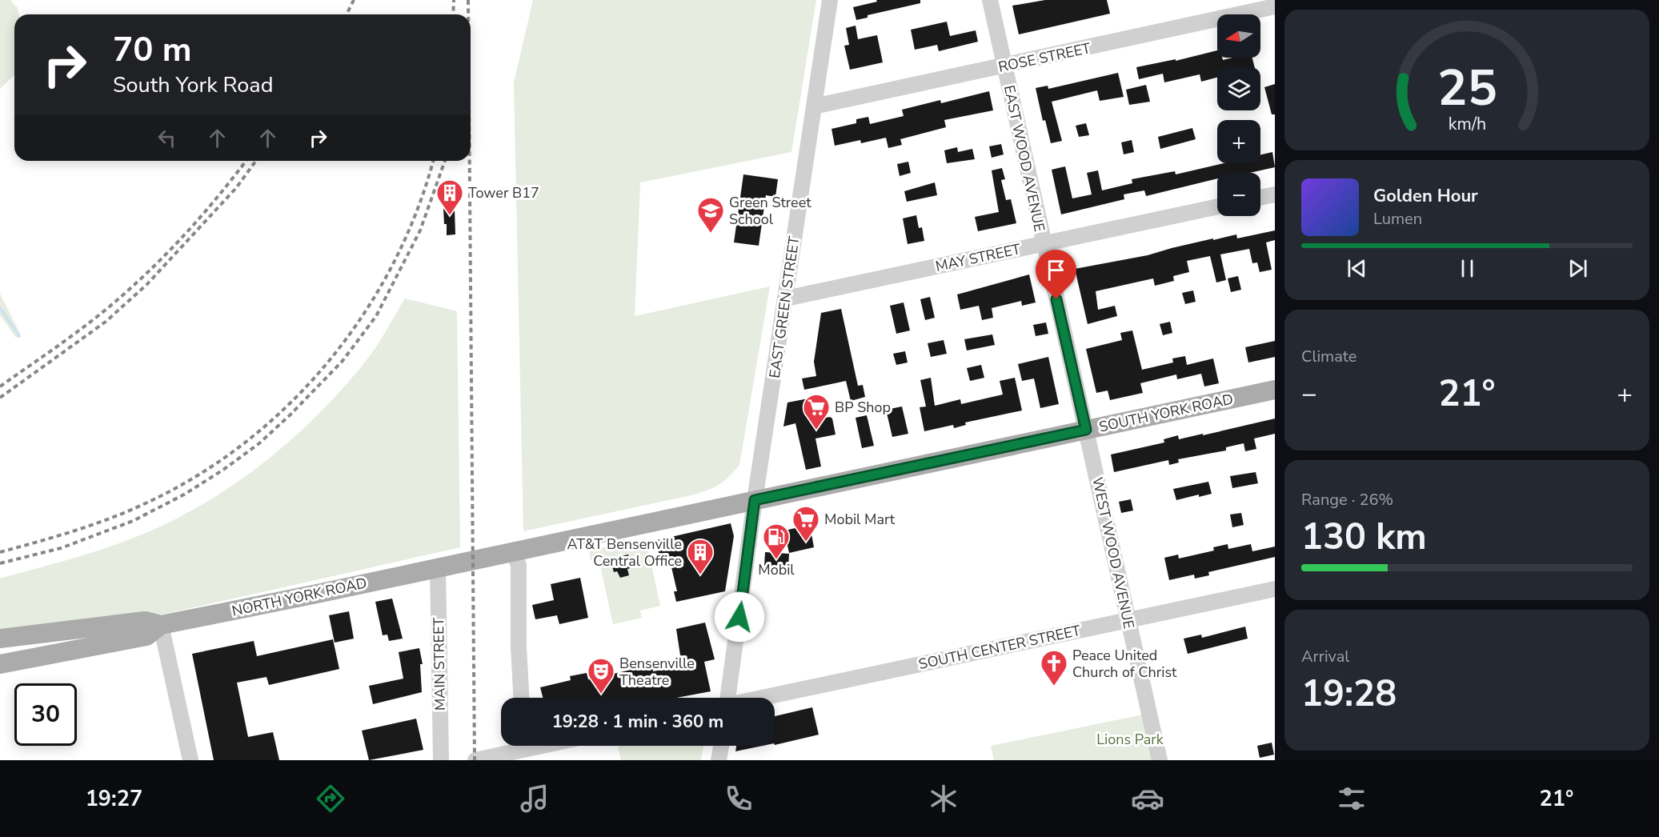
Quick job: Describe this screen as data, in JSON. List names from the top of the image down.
{
  "streets": {
    "main road": ["SOUTH YORK ROAD", "NORTH YORK ROAD"],
    "street": [
      "ROSE STREET",
      "EAST WOOD AVENUE",
      "MAY STREET",
      "EAST GREEN STREET",
      "WEST WOOD AVENUE",
      "SOUTH CENTER STREET",
      "MAIN STREET"
    ]
  },
  "crossings": [
    ["ROSE STREET", "EAST WOOD AVENUE"],
    ["ROSE STREET", "EAST GREEN STREET"],
    ["EAST WOOD AVENUE", "MAY STREET"],
    ["EAST WOOD AVENUE", "SOUTH YORK ROAD"],
    ["EAST WOOD AVENUE", "WEST WOOD AVENUE"],
    ["MAY STREET", "EAST GREEN STREET"],
    ["EAST GREEN STREET", "SOUTH YORK ROAD"],
    ["SOUTH YORK ROAD", "WEST WOOD AVENUE"],
    ["SOUTH YORK ROAD", "NORTH YORK ROAD"],
    ["SOUTH YORK ROAD", "MAIN STREET"],
    ["WEST WOOD AVENUE", "SOUTH CENTER STREET"],
    ["NORTH YORK ROAD", "MAIN STREET"]
  ],
  "parks": ["Lions Park"],
  "places": {
    "building": ["Tower B17", "AT&T Bensenville Central Office"],
    "school or university": ["Green Street School"],
    "supermarket": ["BP Shop", "Mobil Mart"],
    "fuel station": ["Mobil"],
    "church": ["Peace United Church of Christ"],
    "theatre": ["Bensenville Theatre"]
  },
  "north": "left",
  "page": {
    "map_buttons": ["+", "−"],
    "turn": ["70 m", "South York Road"],
    "song": ["Golden Hour", "Lumen"],
    "tile": [
      "Climate",
      ["Range · 26%", "130 km"],
      ["Arrival", "19:28"]
    ],
    "heat": ["−", "21°", "+"],
    "limit": "30",
    "trip": "19:28 · 1 min · 360 m",
    "tabs": ["19:27", "21°"],
    "gauge": ["25", "km/h"]
  }
}
